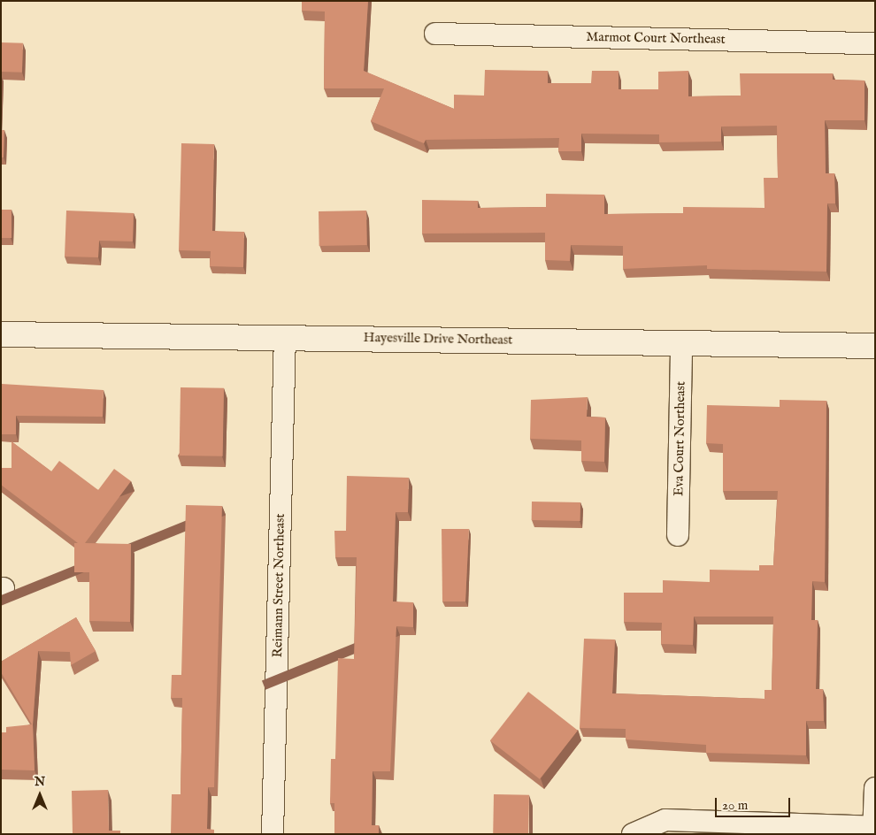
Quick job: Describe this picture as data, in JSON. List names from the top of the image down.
{
  "streets": {
    "street": [
      "Marmot Court Northeast",
      "Hayesville Drive Northeast",
      "Eva Court Northeast",
      "Reimann Street Northeast"
    ]
  },
  "crossings": [
    ["Hayesville Drive Northeast", "Eva Court Northeast"],
    ["Hayesville Drive Northeast", "Reimann Street Northeast"]
  ],
  "scale_bar": "20 m",
  "north": "top"
}
